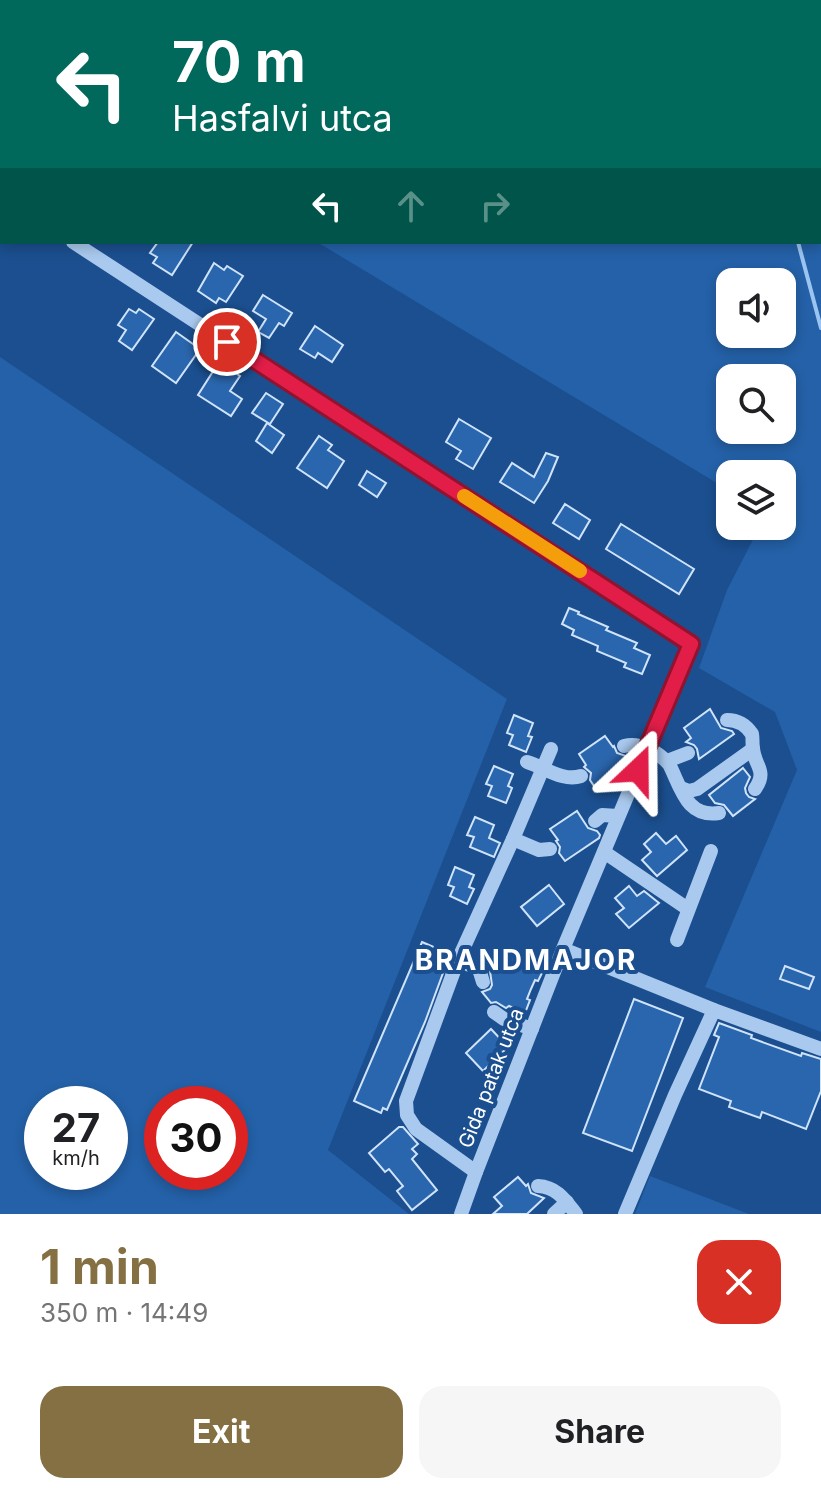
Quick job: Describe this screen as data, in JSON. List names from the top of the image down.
{
  "streets": {
    "street": ["Gida patak utca"]
  },
  "districts": ["BRANDMAJOR"],
  "page": {
    "turn": ["70 m", "Hasfalvi utca"],
    "speed": "27 km/h",
    "limit": "30",
    "heading": ["1 min", "350 m · 14:49"],
    "buttons": ["Exit", "Share"]
  }
}
